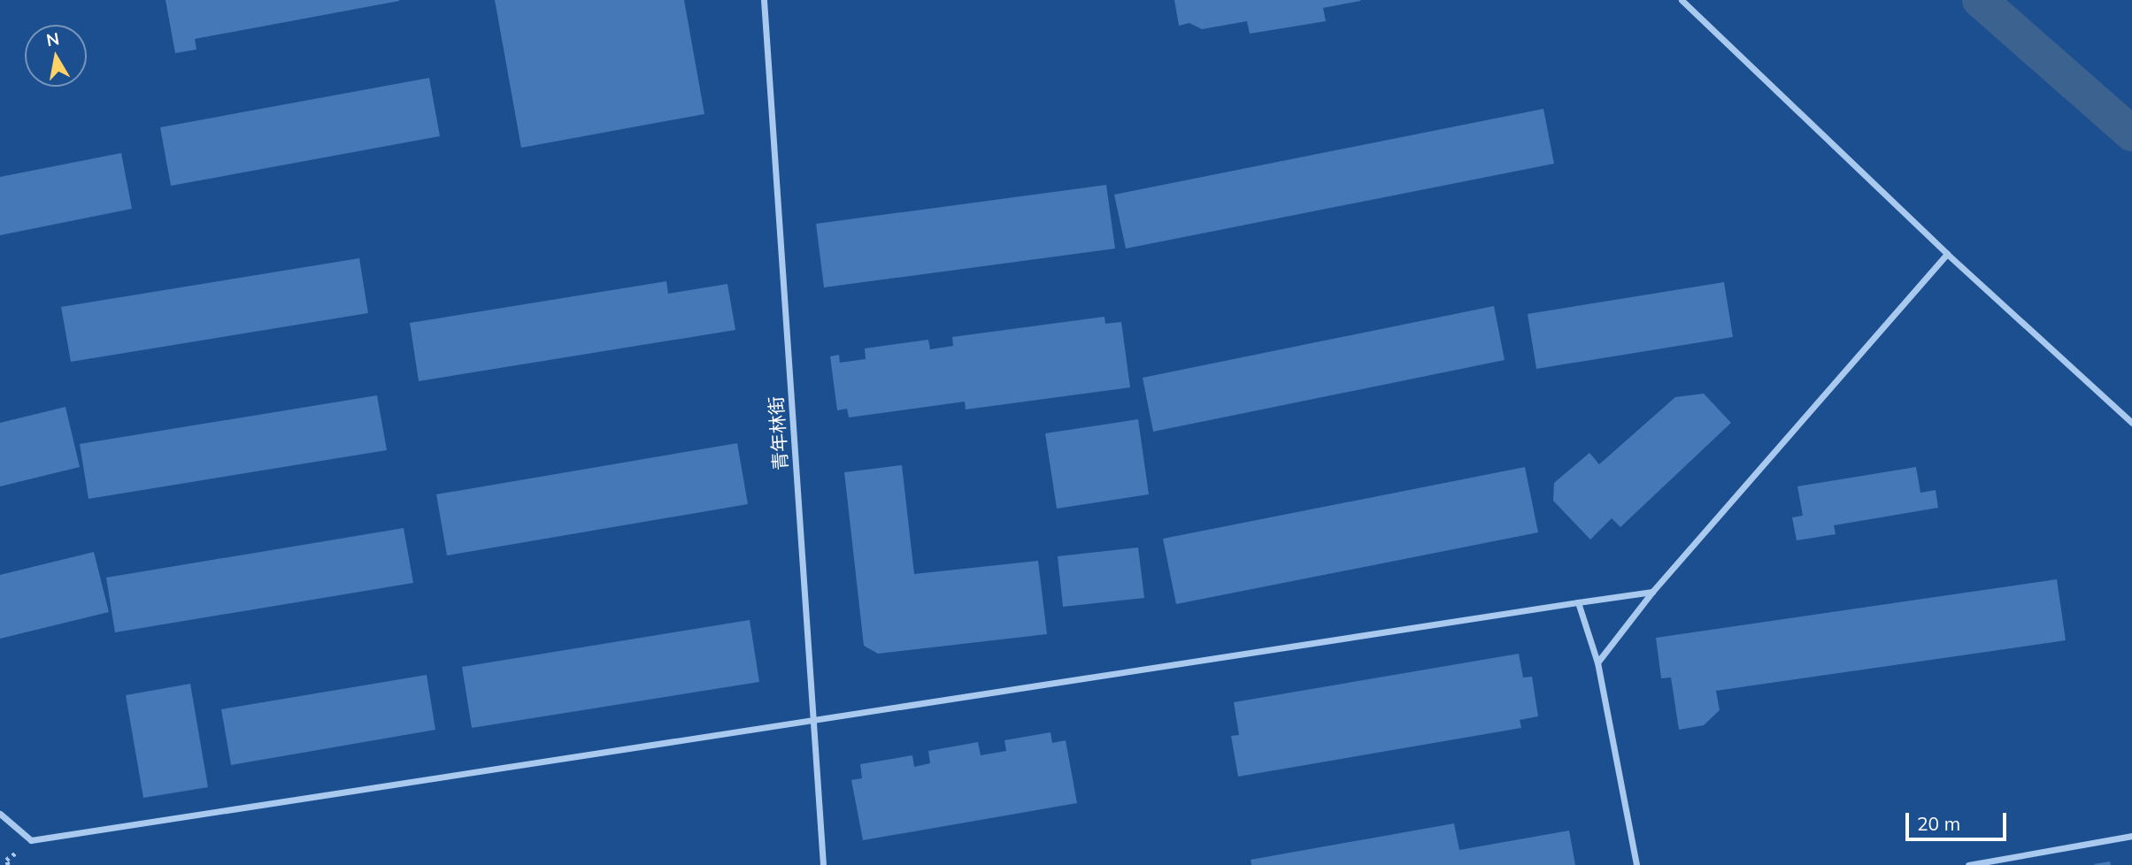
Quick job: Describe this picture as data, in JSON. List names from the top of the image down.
{
  "streets": {
    "street": ["青年林街"]
  },
  "scale_bar": "20 m",
  "north": "top"
}
